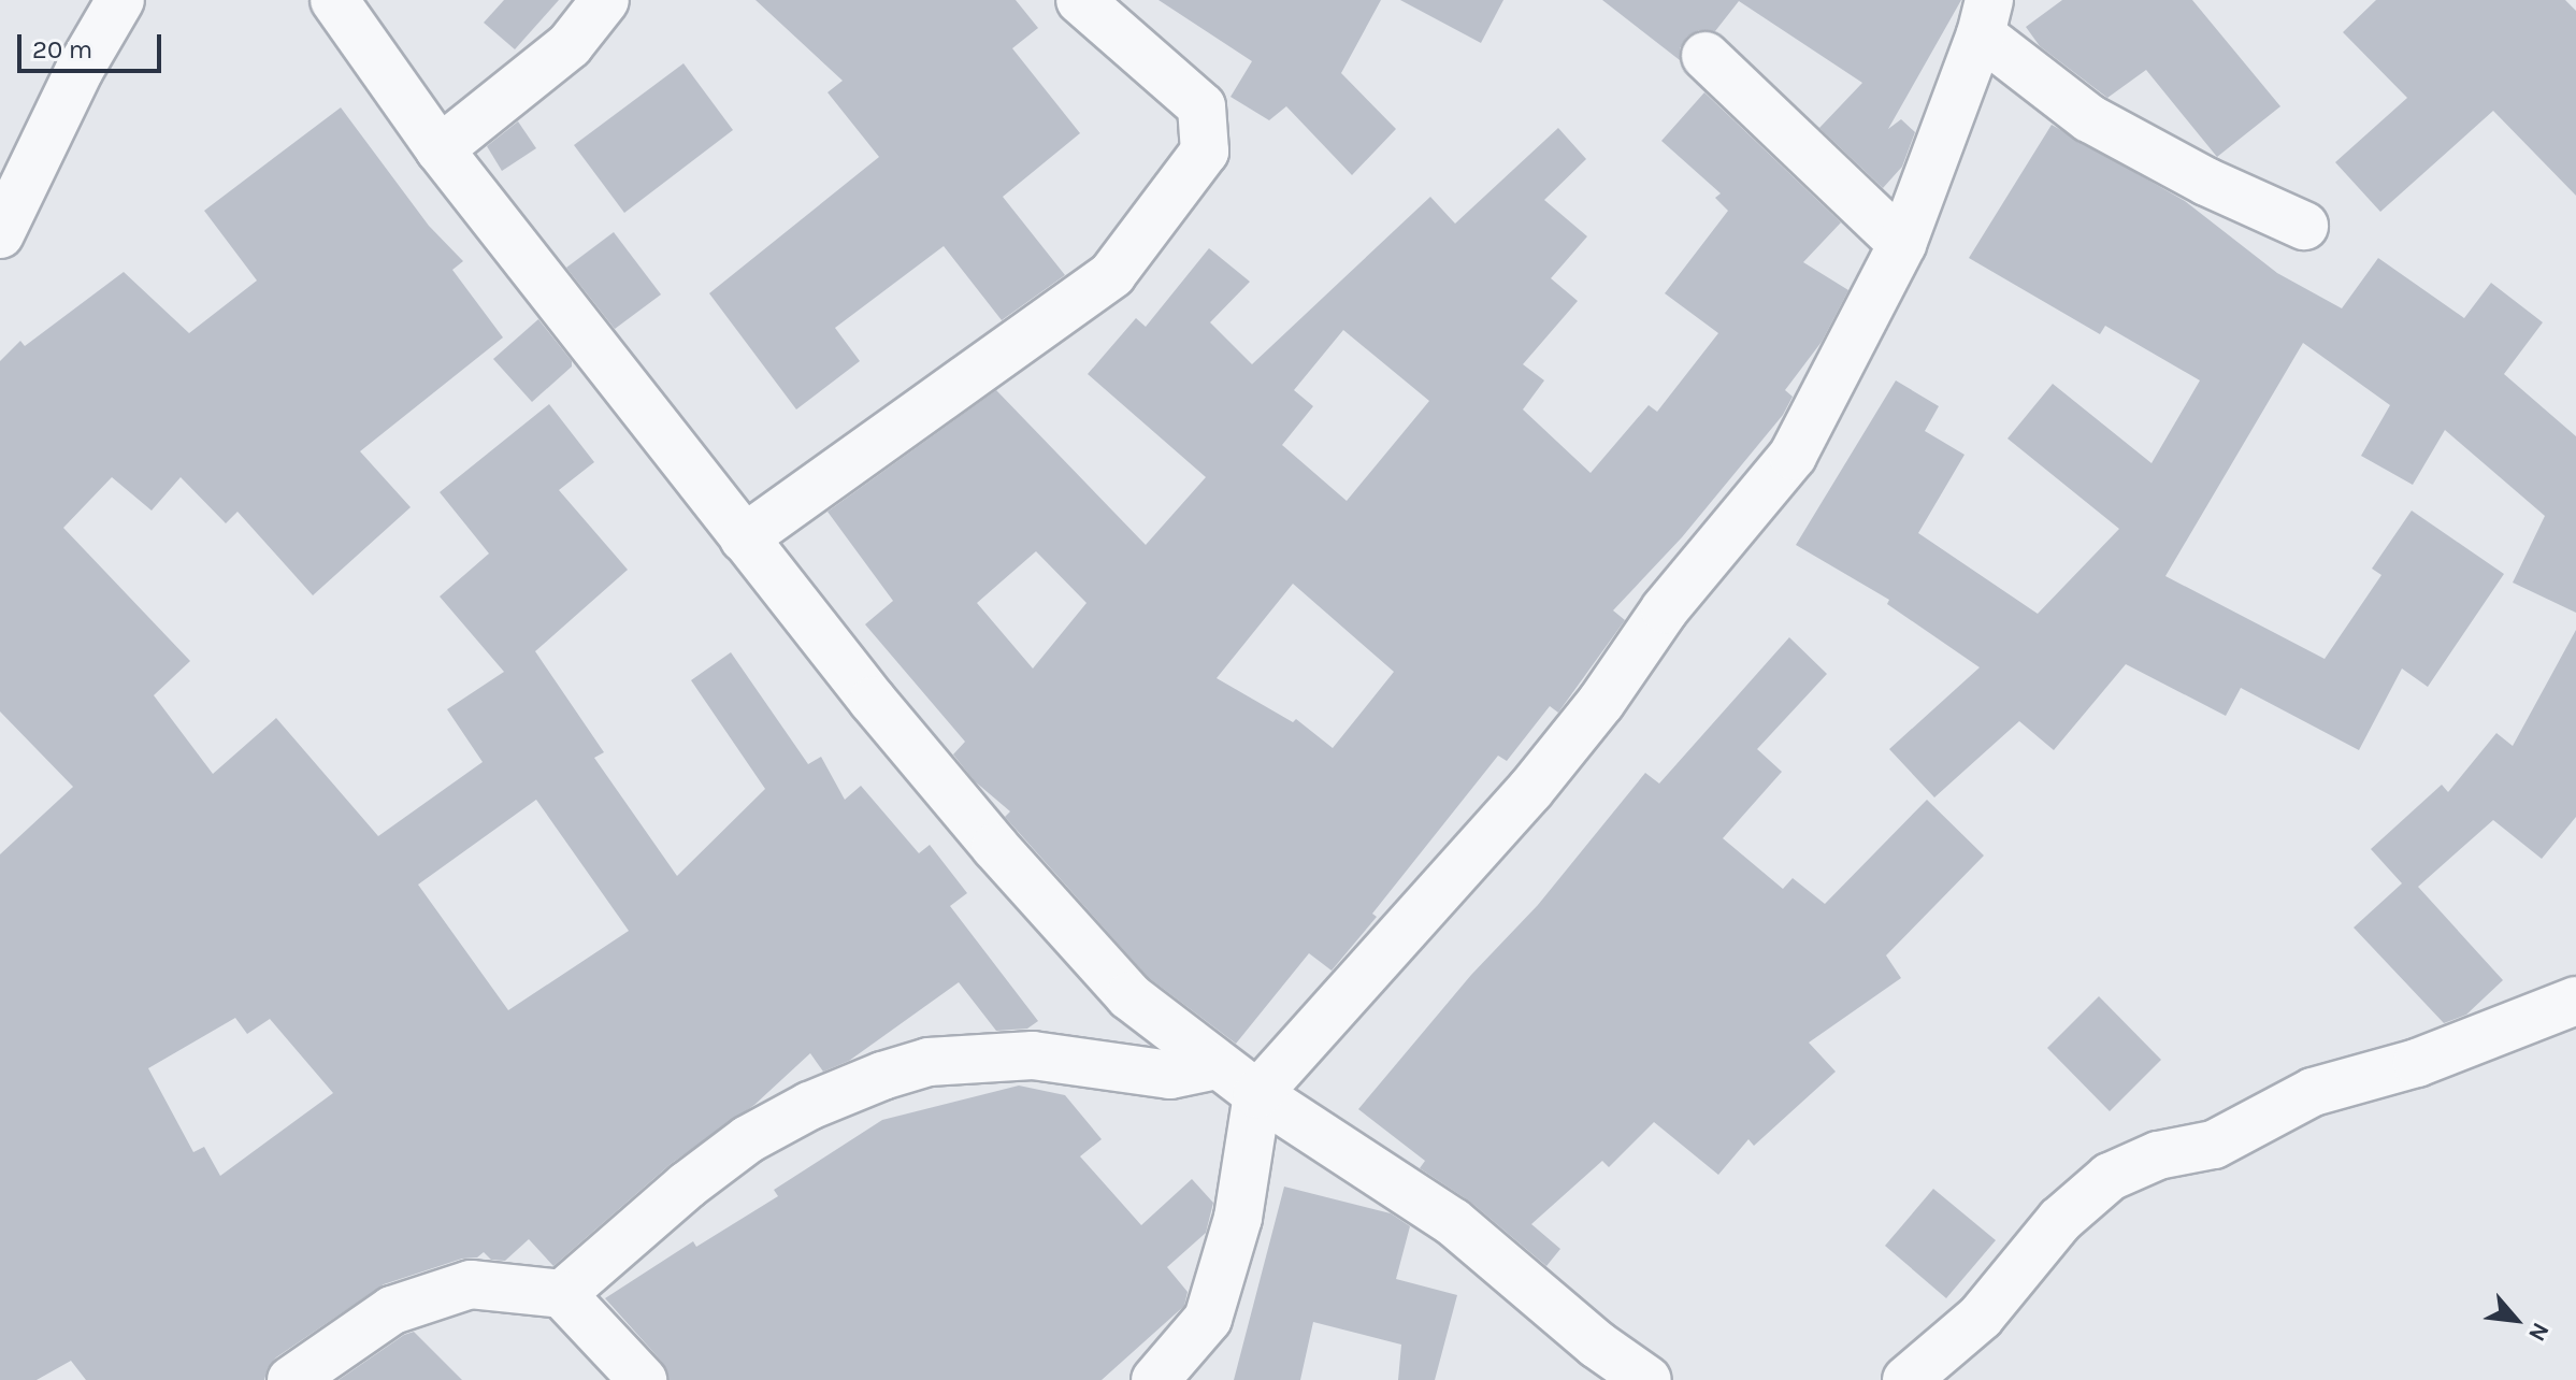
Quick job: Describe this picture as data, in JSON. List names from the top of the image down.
{
  "scale_bar": "20 m",
  "north": "bottom right"
}
